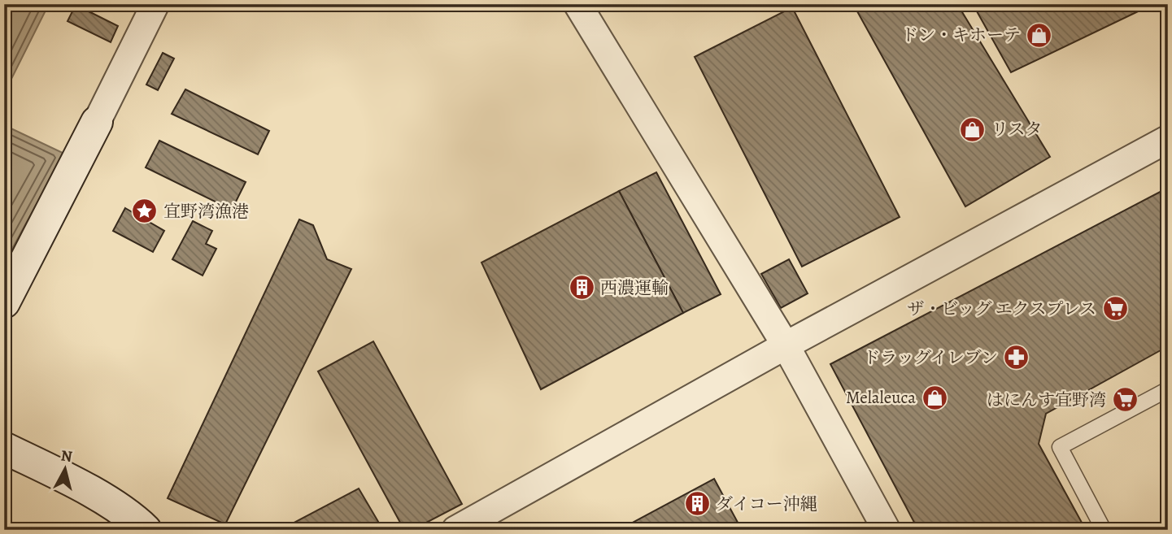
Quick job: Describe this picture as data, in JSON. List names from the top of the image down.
{
  "places": {
    "shop": ["ドン・キホーテ", "リスタ", "Melaleuca"],
    "place": ["宜野湾漁港"],
    "building": ["西濃運輸", "ダイコー沖縄"],
    "supermarket": ["ザ・ビッグ エクスプレス", "はにんす宜野湾"],
    "pharmacy": ["ドラッグイレブン"]
  },
  "north": "top"
}
